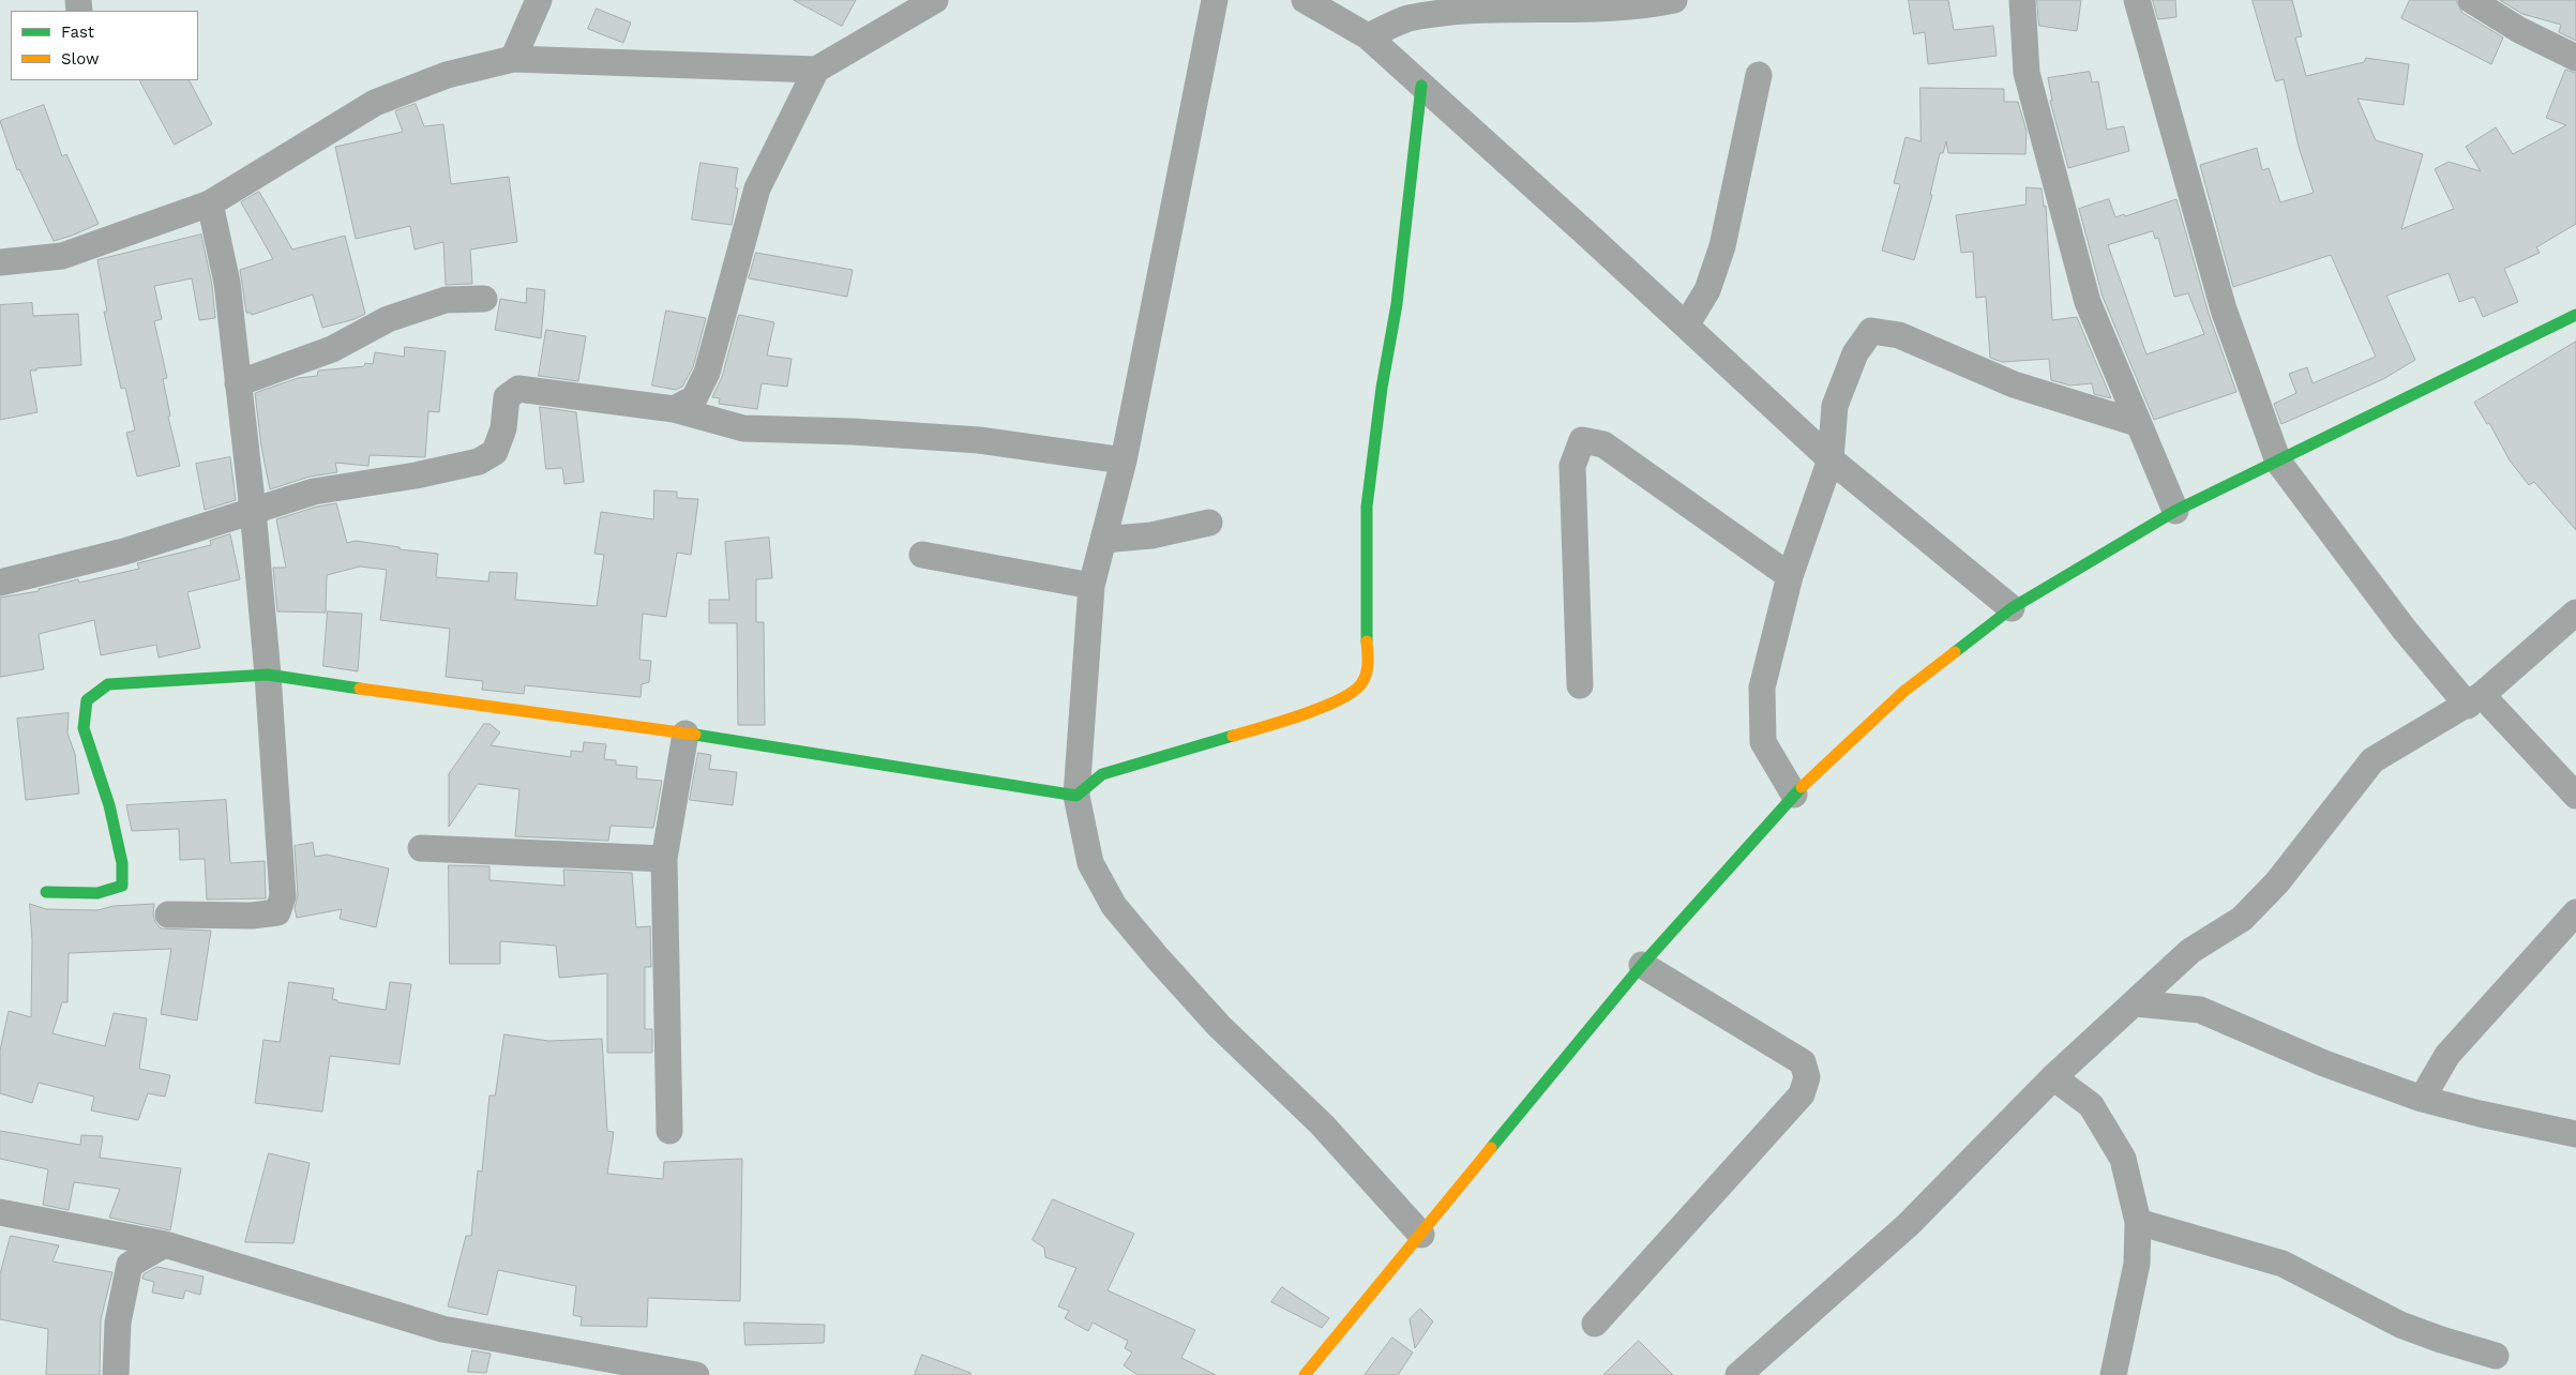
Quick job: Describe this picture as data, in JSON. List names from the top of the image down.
{
  "legend": ["Fast", "Slow"]
}
